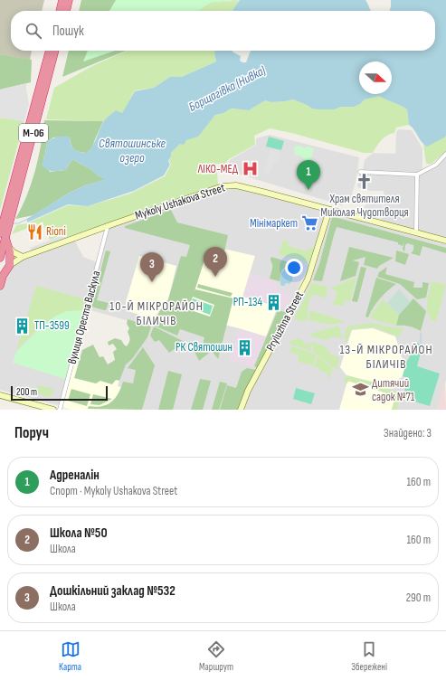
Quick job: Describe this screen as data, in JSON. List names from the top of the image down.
{
  "streets": {
    "highway": ["М-06"],
    "street": ["Mykoly Ushakova Street", "вулиця Ореста Васкула", "Pryluzhna Street"]
  },
  "crossings": [
    ["Mykoly Ushakova Street", "вулиця Ореста Васкула"],
    ["Mykoly Ushakova Street", "Pryluzhna Street"]
  ],
  "districts": ["10-Й МІКРОРАЙОН БІЛИЧІВ", "13-Й МІКРОРАЙОН БІЛИЧІВ"],
  "water": ["Борщагівка (Нивка)", "Святошинське озеро"],
  "places": {
    "hospital": ["ЛІКО-МЕД"],
    "church": ["Храм святителя Миколая Чудотворця"],
    "supermarket": ["Мінімаркет"],
    "restaurant": ["Rioni"],
    "building": ["РП-134", "ТП-3599", "РК Святошин"],
    "school or university": ["Дитячий садок №71"]
  },
  "scale_bar": "200 m",
  "north": "right",
  "page": {
    "search": "Пошук",
    "pins": ["1", "2", "3"],
    "scale": "200 m",
    "heading": ["Поруч", "Знайдено: 3"],
    "list": [
      {
        "mark": "1",
        "name": "Адреналін",
        "note": "Спорт · Mykoly Ushakova Street",
        "value": "160 m"
      },
      {
        "mark": "2",
        "name": "Школа №50",
        "note": "Школа",
        "value": "160 m"
      },
      {
        "mark": "3",
        "name": "Дошкільний заклад №532",
        "note": "Школа",
        "value": "290 m"
      }
    ],
    "nav": ["Карта", "Маршрут", "Збережені"]
  }
}
